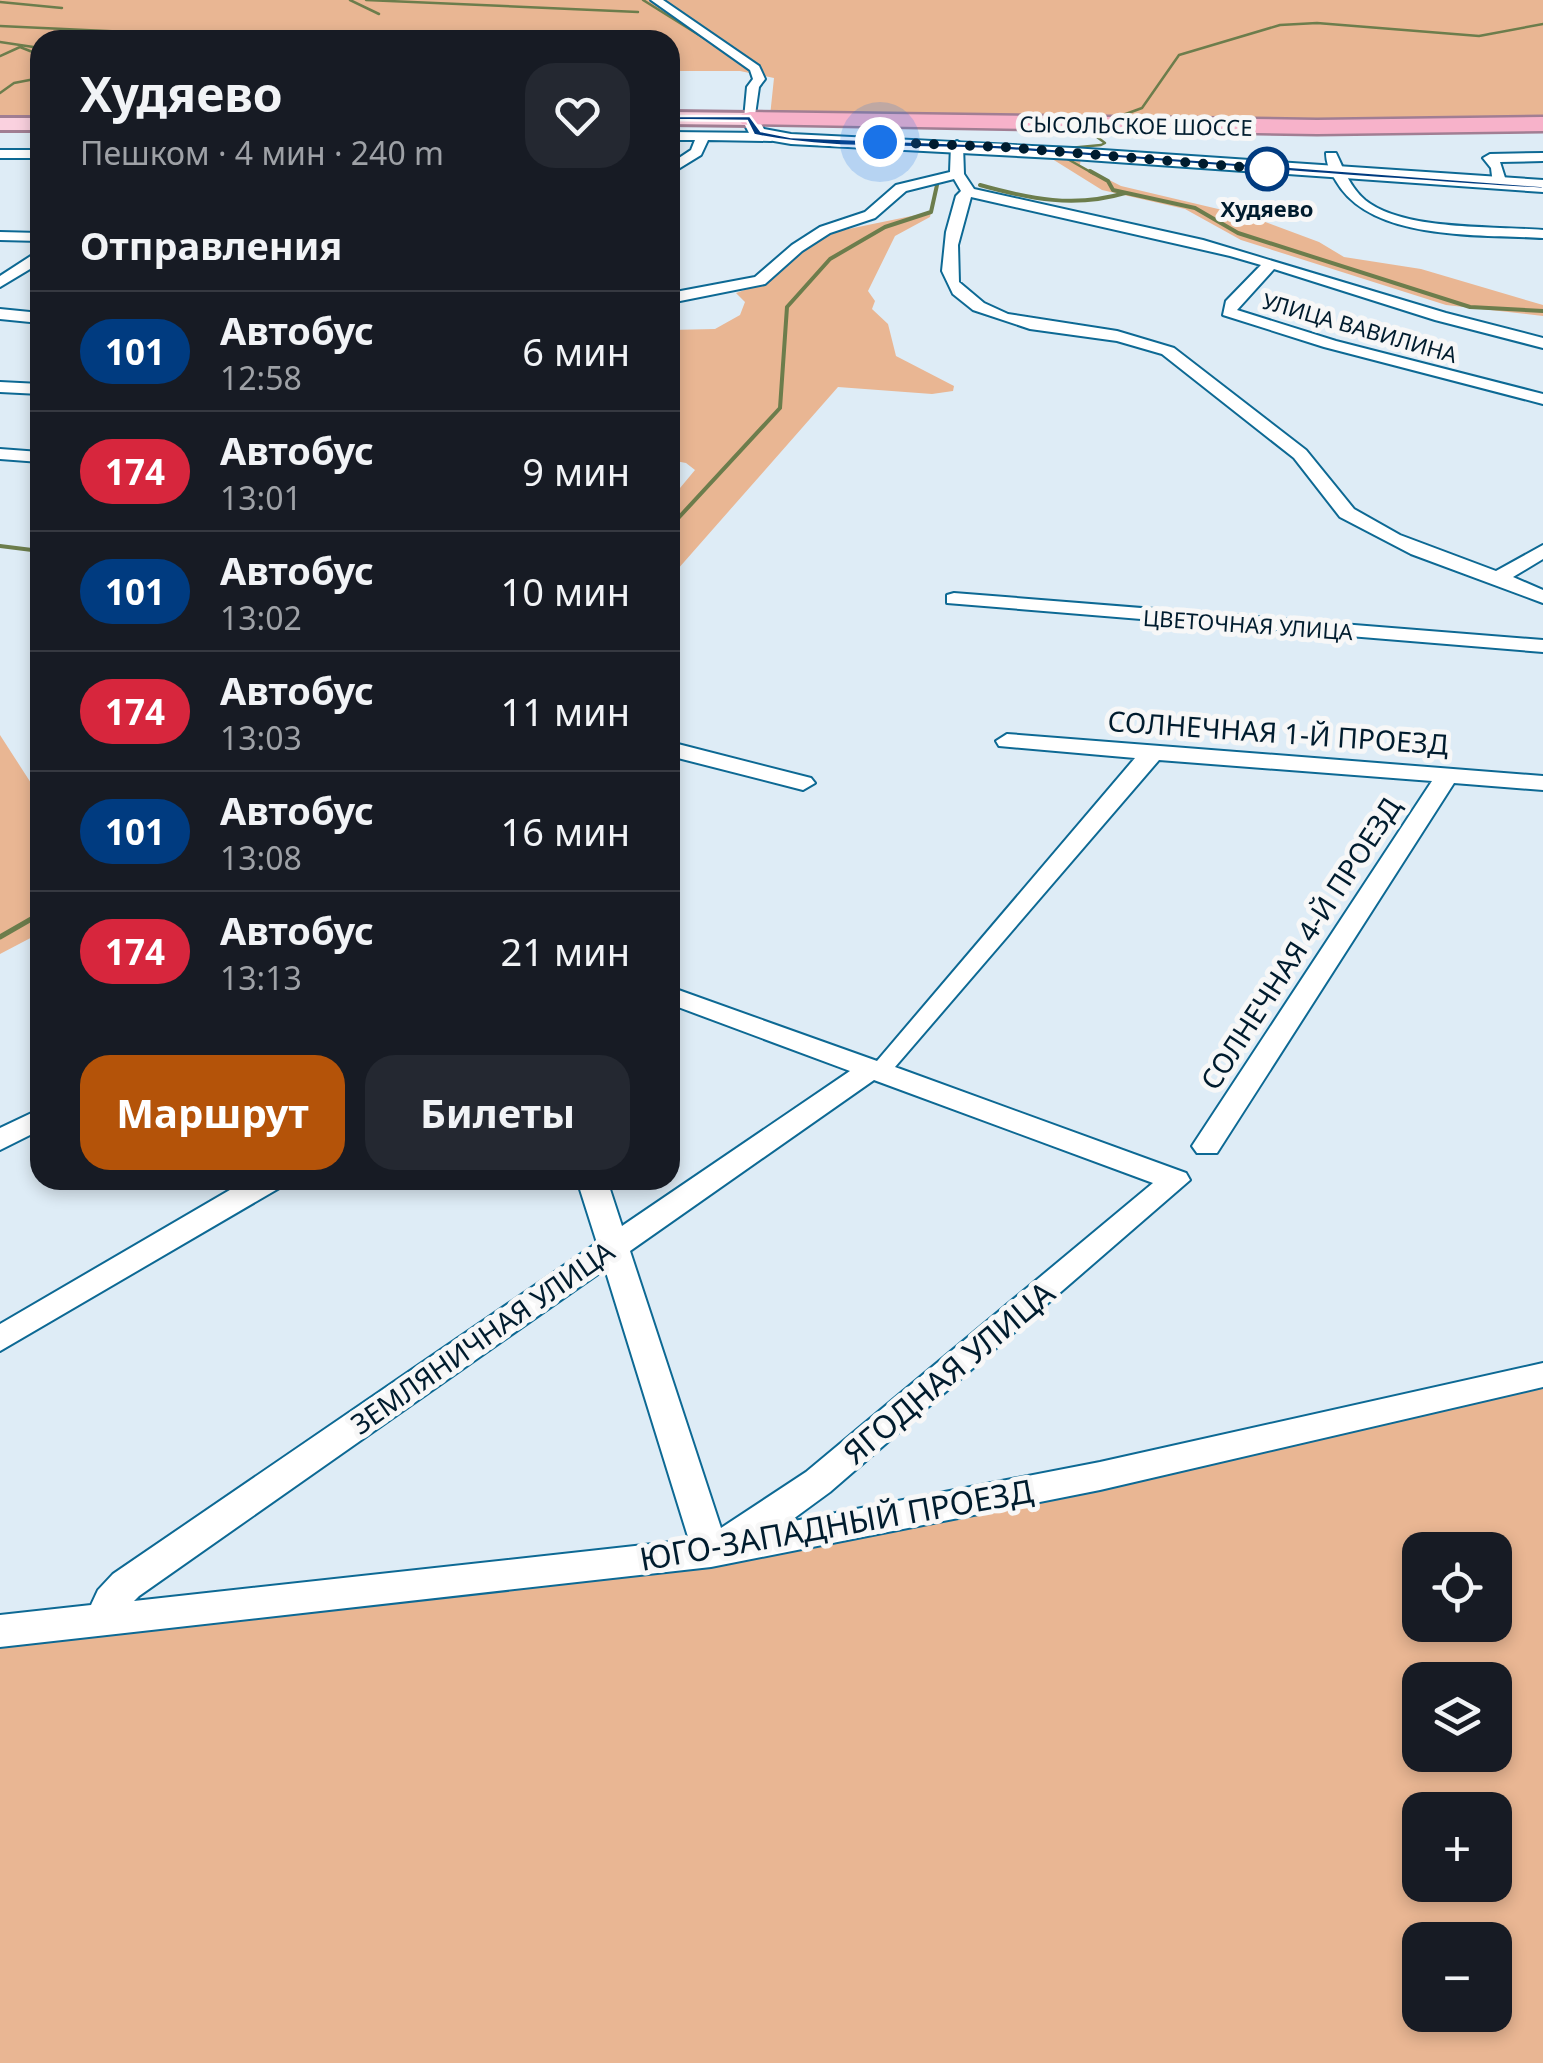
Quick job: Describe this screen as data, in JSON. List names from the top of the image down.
{
  "streets": {
    "highway": ["СЫСОЛЬСКОЕ ШОССЕ"],
    "street": [
      "УЛИЦА ВАВИЛИНА",
      "ЦВЕТОЧНАЯ УЛИЦА",
      "СОЛНЕЧНАЯ 1-Й ПРОЕЗД",
      "СОЛНЕЧНАЯ 4-Й ПРОЕЗД",
      "ЗЕМЛЯНИЧНАЯ УЛИЦА",
      "ЯГОДНАЯ УЛИЦА",
      "ЮГО-ЗАПАДНЫЙ ПРОЕЗД"
    ]
  },
  "crossings": [
    ["СОЛНЕЧНАЯ 1-Й ПРОЕЗД", "СОЛНЕЧНАЯ 4-Й ПРОЕЗД"],
    ["СОЛНЕЧНАЯ 1-Й ПРОЕЗД", "ЗЕМЛЯНИЧНАЯ УЛИЦА"],
    ["ЗЕМЛЯНИЧНАЯ УЛИЦА", "ЯГОДНАЯ УЛИЦА"],
    ["ЗЕМЛЯНИЧНАЯ УЛИЦА", "ЮГО-ЗАПАДНЫЙ ПРОЕЗД"],
    ["ЯГОДНАЯ УЛИЦА", "ЮГО-ЗАПАДНЫЙ ПРОЕЗД"]
  ],
  "places": ["Худяево"],
  "lines": ["bus line 101"],
  "page": {
    "heading": [
      ["Худяево", "Пешком · 4 мин · 240 m"],
      "Отправления"
    ],
    "list": [
      {
        "mark": "101",
        "name": "Автобус",
        "note": "12:58",
        "value": "6 мин"
      },
      {
        "mark": "174",
        "name": "Автобус",
        "note": "13:01",
        "value": "9 мин"
      },
      {
        "mark": "101",
        "name": "Автобус",
        "note": "13:02",
        "value": "10 мин"
      },
      {
        "mark": "174",
        "name": "Автобус",
        "note": "13:03",
        "value": "11 мин"
      },
      {
        "mark": "101",
        "name": "Автобус",
        "note": "13:08",
        "value": "16 мин"
      },
      {
        "mark": "174",
        "name": "Автобус",
        "note": "13:13",
        "value": "21 мин"
      }
    ],
    "buttons": ["Маршрут", "Билеты"],
    "map_buttons": ["+", "−"]
  }
}
